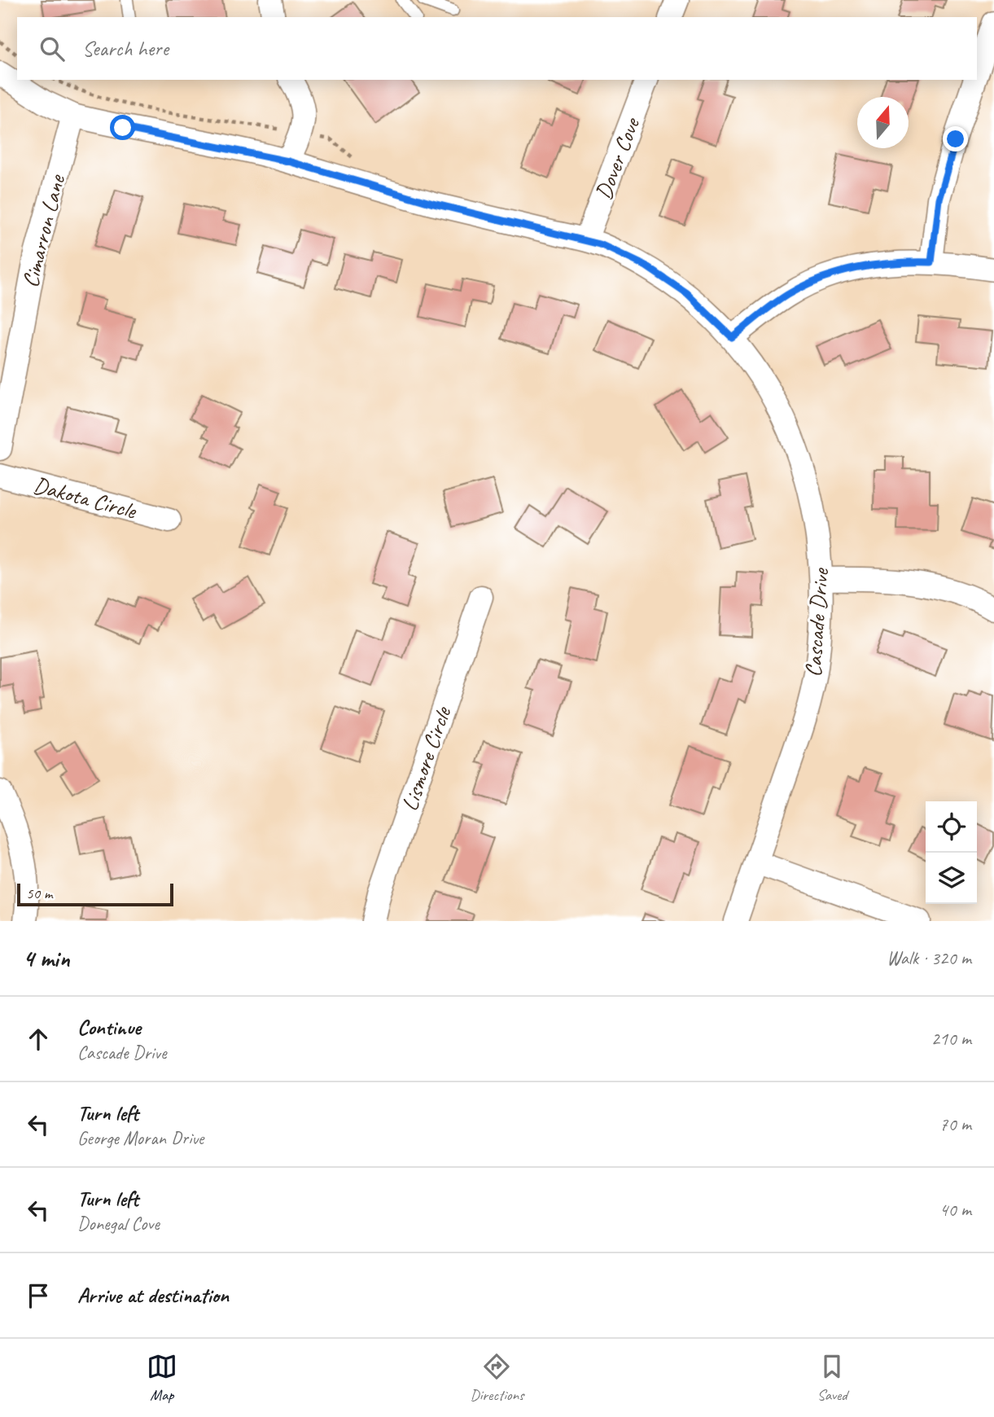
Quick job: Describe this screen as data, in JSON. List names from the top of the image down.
{
  "streets": {
    "street": [
      "Dover Cove",
      "Cimarron Lane",
      "Dakota Circle",
      "Cascade Drive",
      "Lismore Circle"
    ]
  },
  "crossings": [
    ["Dover Cove", "Cascade Drive"],
    ["Cimarron Lane", "Cascade Drive"]
  ],
  "scale_bar": "50 m",
  "north": "top",
  "page": {
    "search": "Search here",
    "scale": "50 m",
    "heading": ["4 min", "Walk · 320 m"],
    "list": [
      ["Continue", "Cascade Drive", "210 m"],
      ["Turn left", "George Moran Drive", "70 m"],
      ["Turn left", "Donegal Cove", "40 m"],
      "Arrive at destination"
    ],
    "nav": ["Map", "Directions", "Saved"]
  }
}
